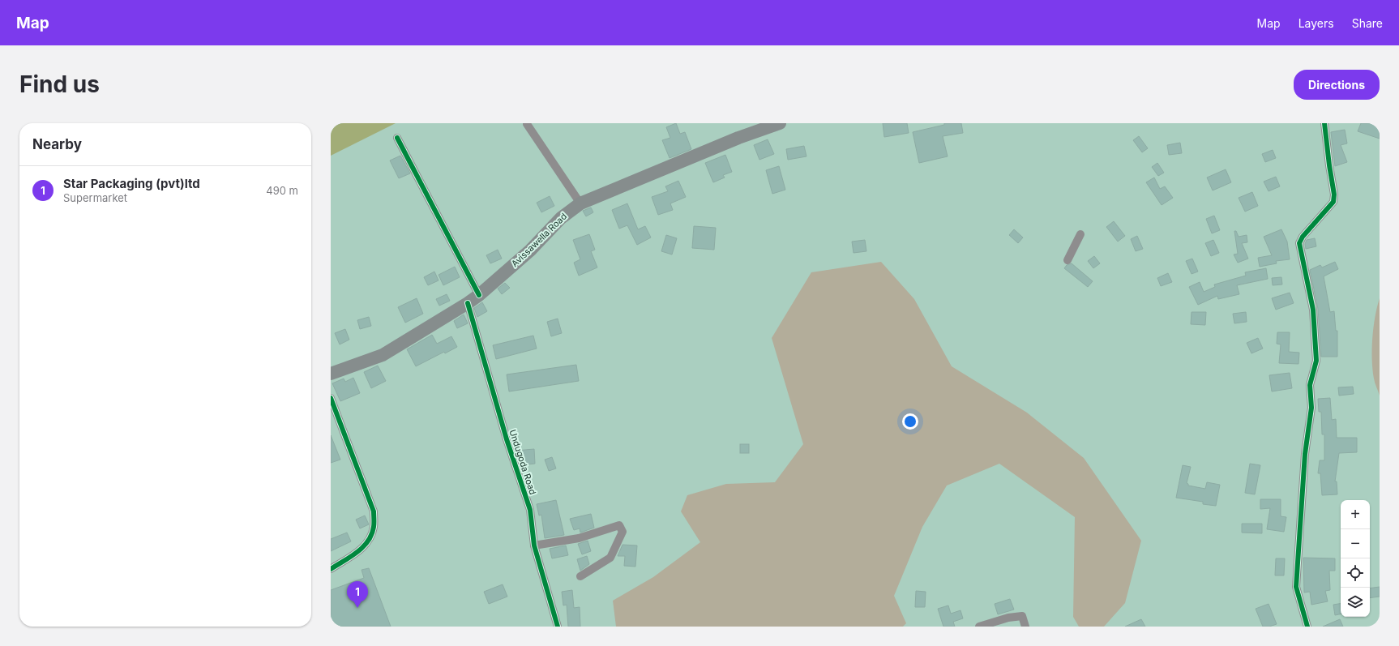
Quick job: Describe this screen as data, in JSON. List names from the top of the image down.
{
  "streets": {
    "main road": ["Avissawella Road"],
    "street": ["Undugoda Road"]
  },
  "crossings": [
    ["Avissawella Road", "Undugoda Road"]
  ],
  "page": {
    "header": "Map",
    "nav": ["Map", "Layers", "Share"],
    "buttons": "Directions",
    "title": "Find us",
    "heading": "Nearby",
    "list": [
      {
        "mark": "1",
        "name": "Star Packaging (pvt)ltd",
        "note": "Supermarket",
        "value": "490 m"
      }
    ],
    "map_buttons": ["+", "−"],
    "pins": "1"
  }
}
